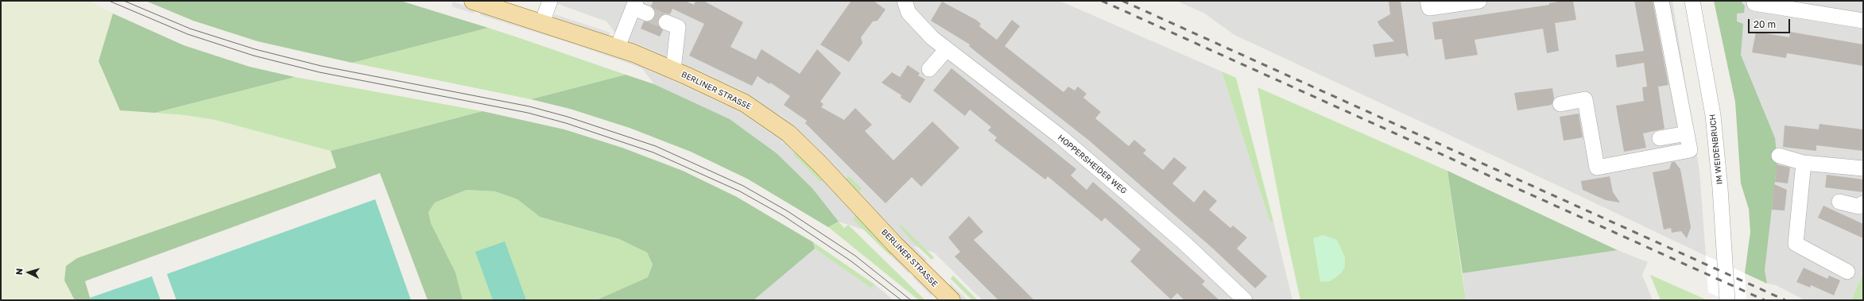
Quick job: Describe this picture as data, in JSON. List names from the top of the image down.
{
  "streets": {
    "main road": ["BERLINER STRASSE"],
    "street": ["IM WEIDENBRUCH", "HOPPERSHEIDER WEG"]
  },
  "scale_bar": "20 m",
  "north": "left"
}
